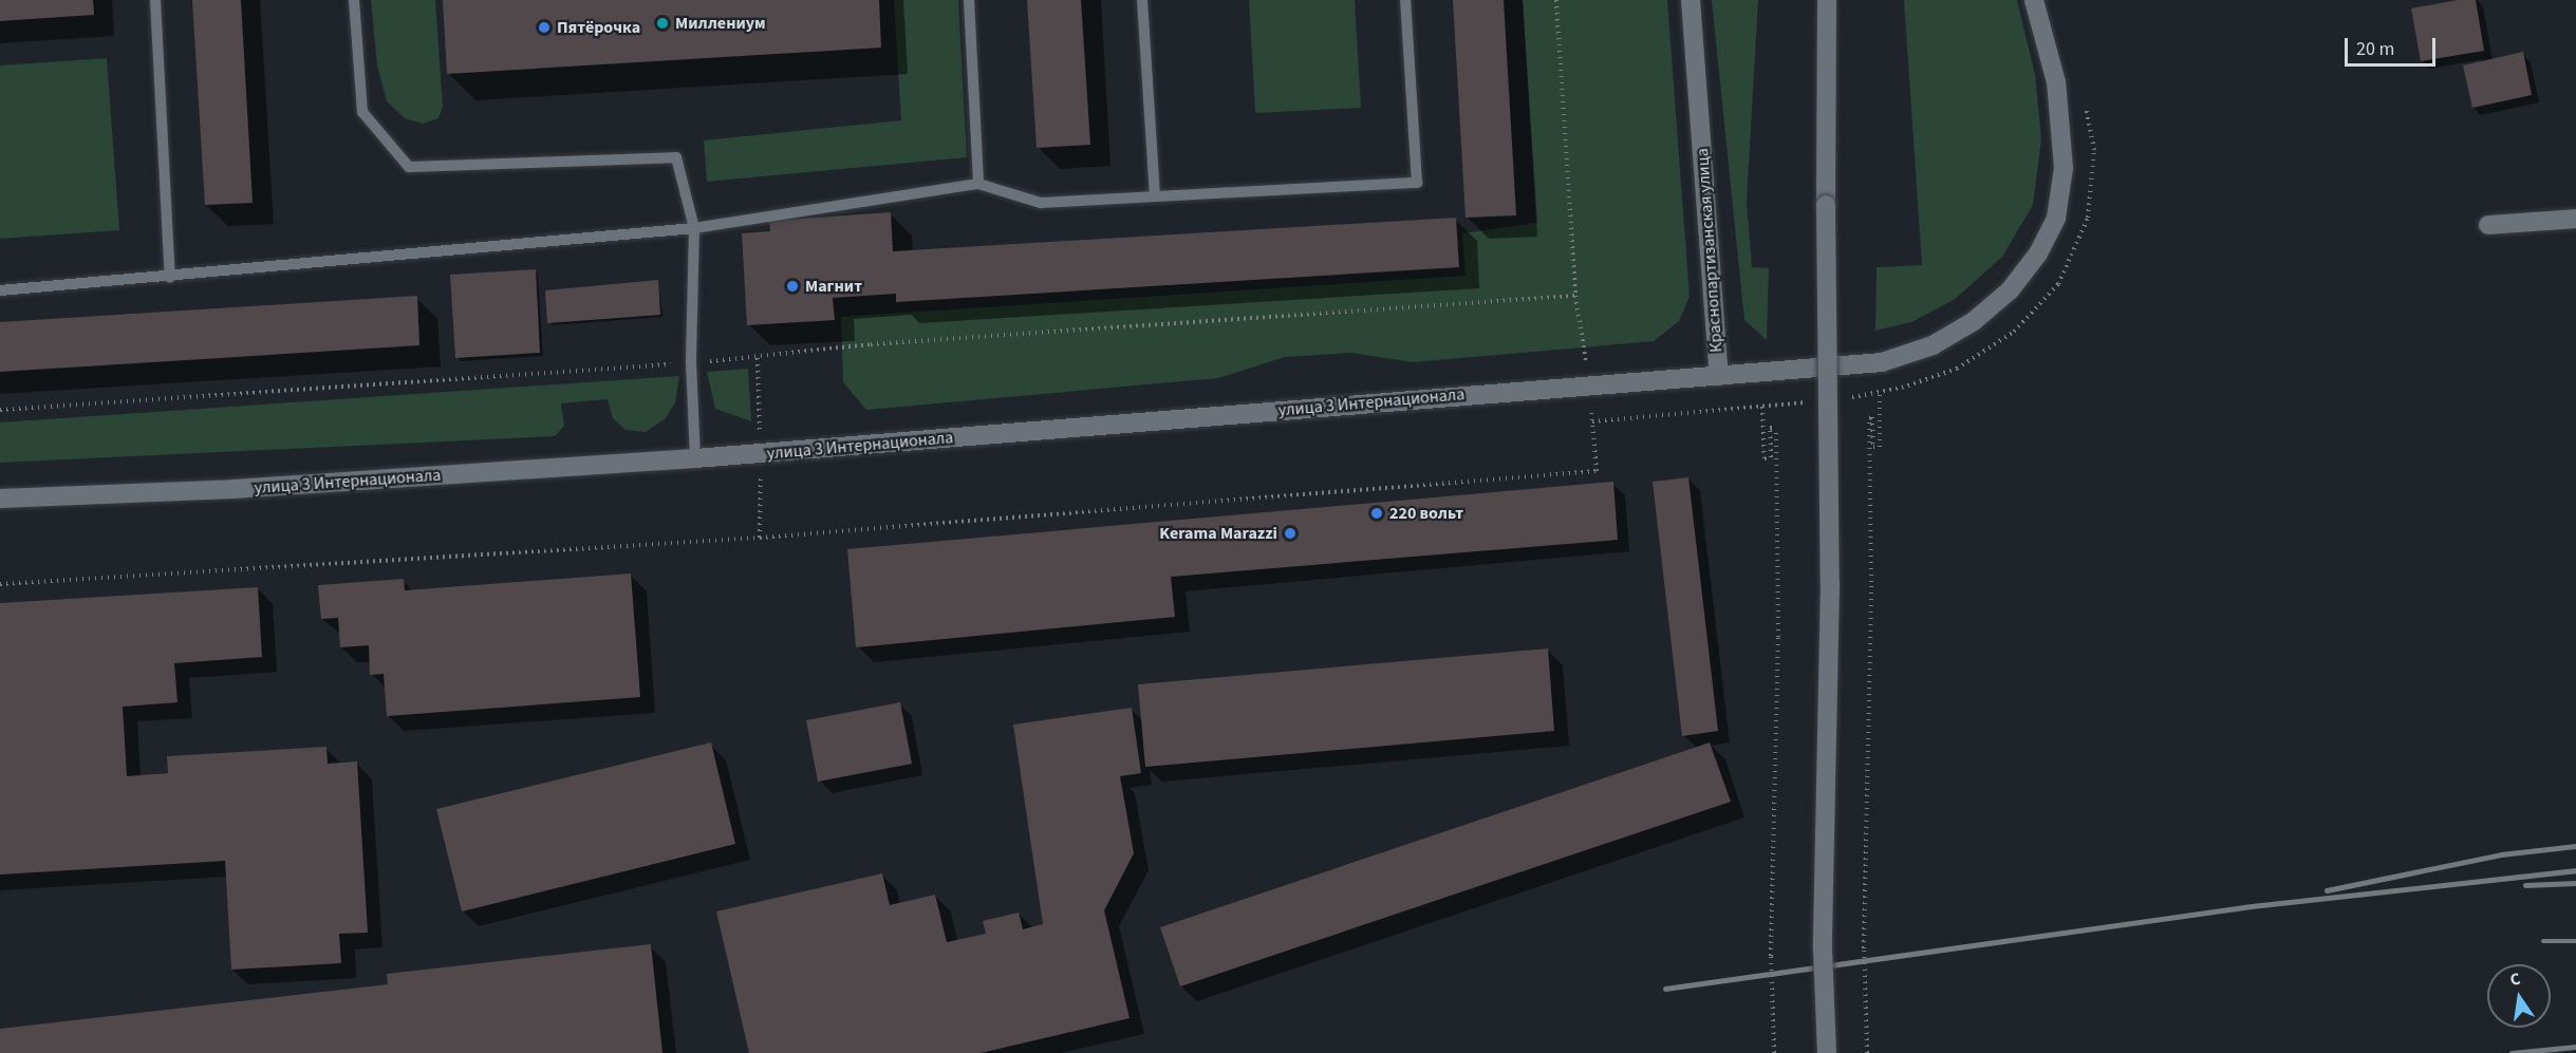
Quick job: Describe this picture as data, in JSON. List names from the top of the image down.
{
  "streets": {
    "main road": ["Краснопартизанская улица", "улица 3 Интернационала"]
  },
  "crossings": [
    ["Краснопартизанская улица", "улица 3 Интернационала"]
  ],
  "places": [
    "Миллениум",
    "Пятёрочка",
    "Магнит",
    "220 вольт",
    "Kerama Marazzi"
  ],
  "scale_bar": "20 m",
  "north": "top"
}
